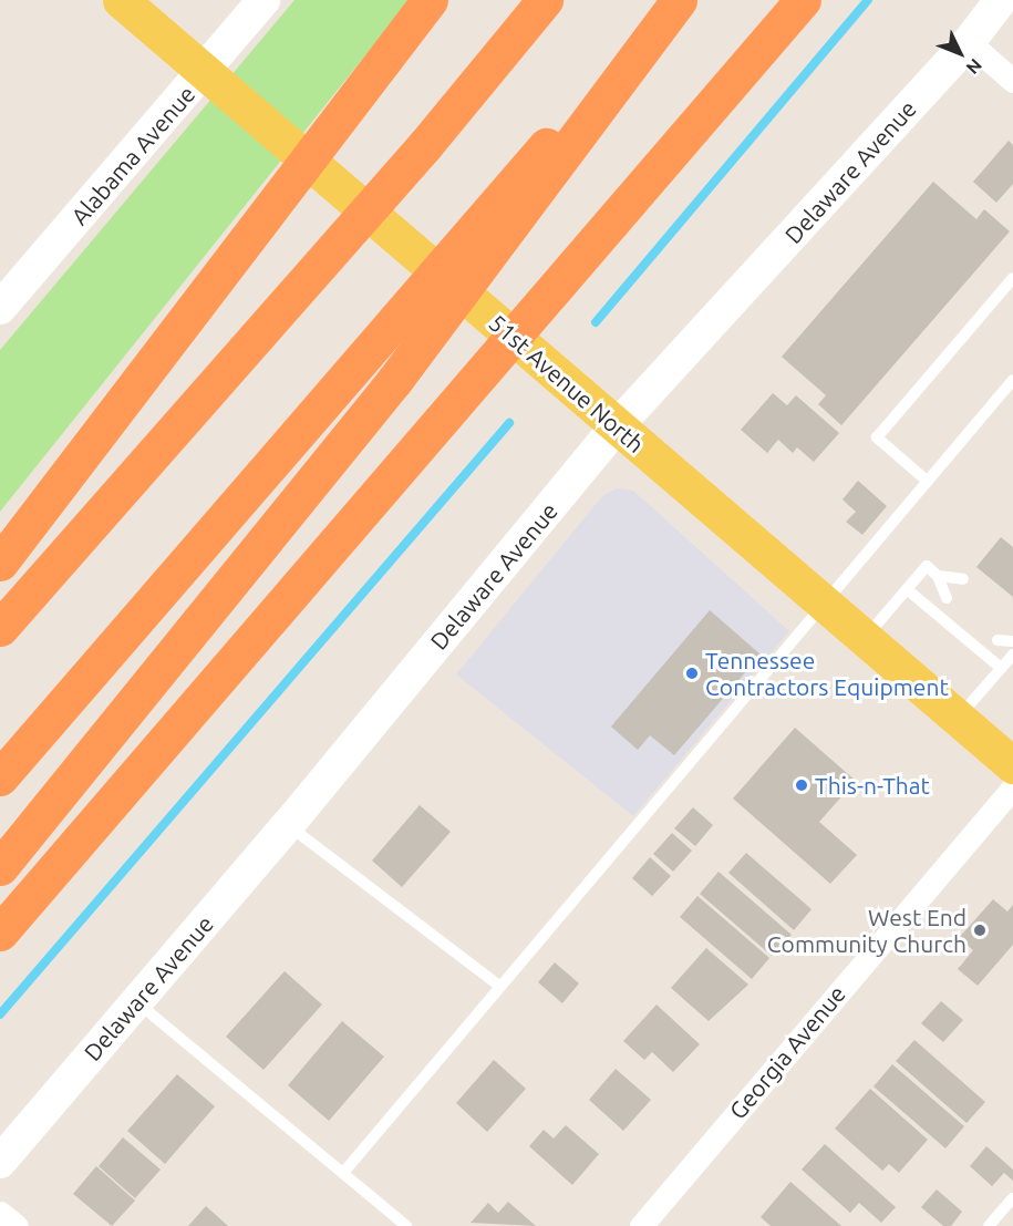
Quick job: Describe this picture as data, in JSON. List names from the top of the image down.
{
  "streets": {
    "main road": ["Alabama Avenue", "Delaware Avenue", "51st Avenue North"],
    "street": ["Georgia Avenue"]
  },
  "crossings": [
    ["Alabama Avenue", "51st Avenue North"],
    ["Delaware Avenue", "51st Avenue North"]
  ],
  "places": ["Tennessee Contractors Equipment", "This-n-That", "West End Community Church"],
  "north": "bottom right"
}
